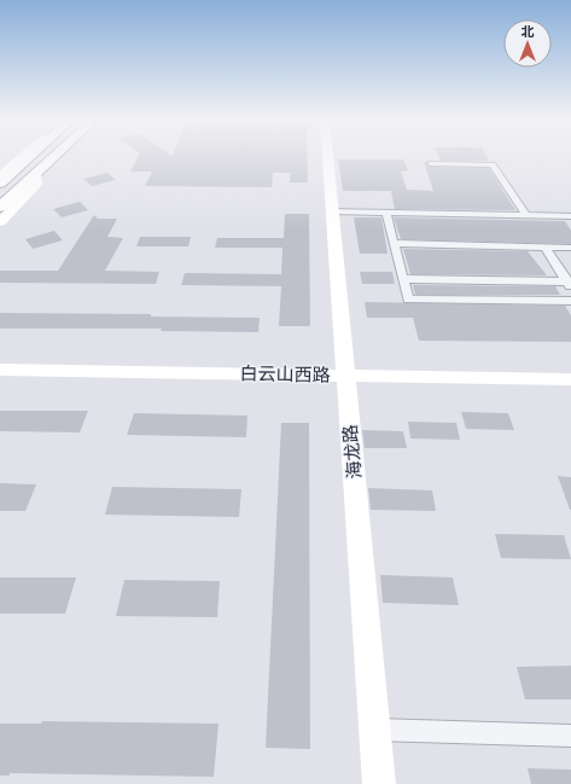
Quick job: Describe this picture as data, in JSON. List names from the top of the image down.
{
  "streets": {
    "main road": ["白云山西路", "海龙路"]
  },
  "crossings": [
    ["白云山西路", "海龙路"]
  ],
  "north": "top"
}
